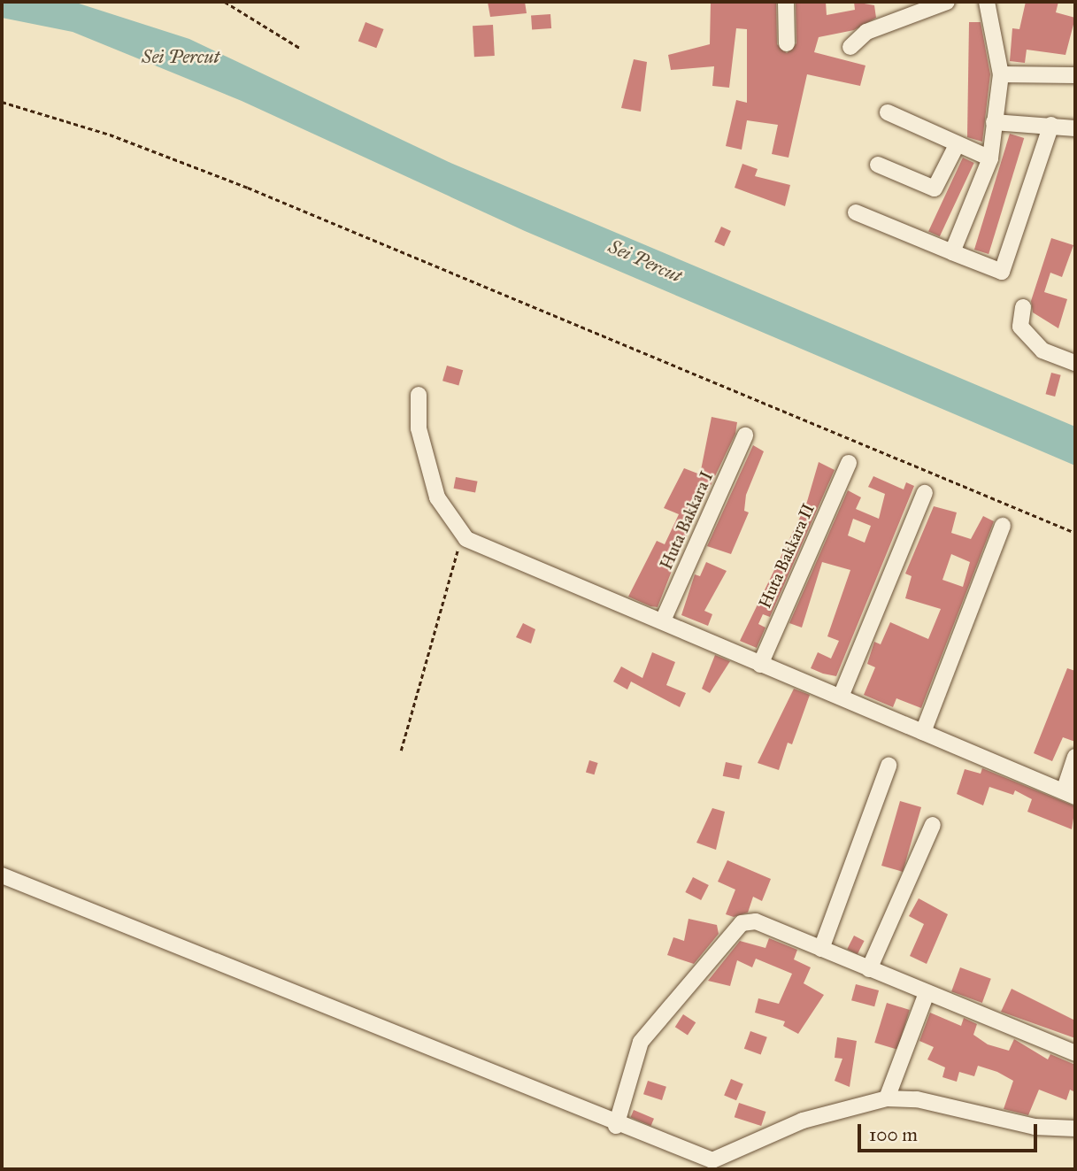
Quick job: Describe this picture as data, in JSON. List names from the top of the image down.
{
  "streets": {
    "street": ["Huta Bakkara I", "Huta Bakkara II"]
  },
  "water": ["Sei Percut"],
  "scale_bar": "100 m"
}
